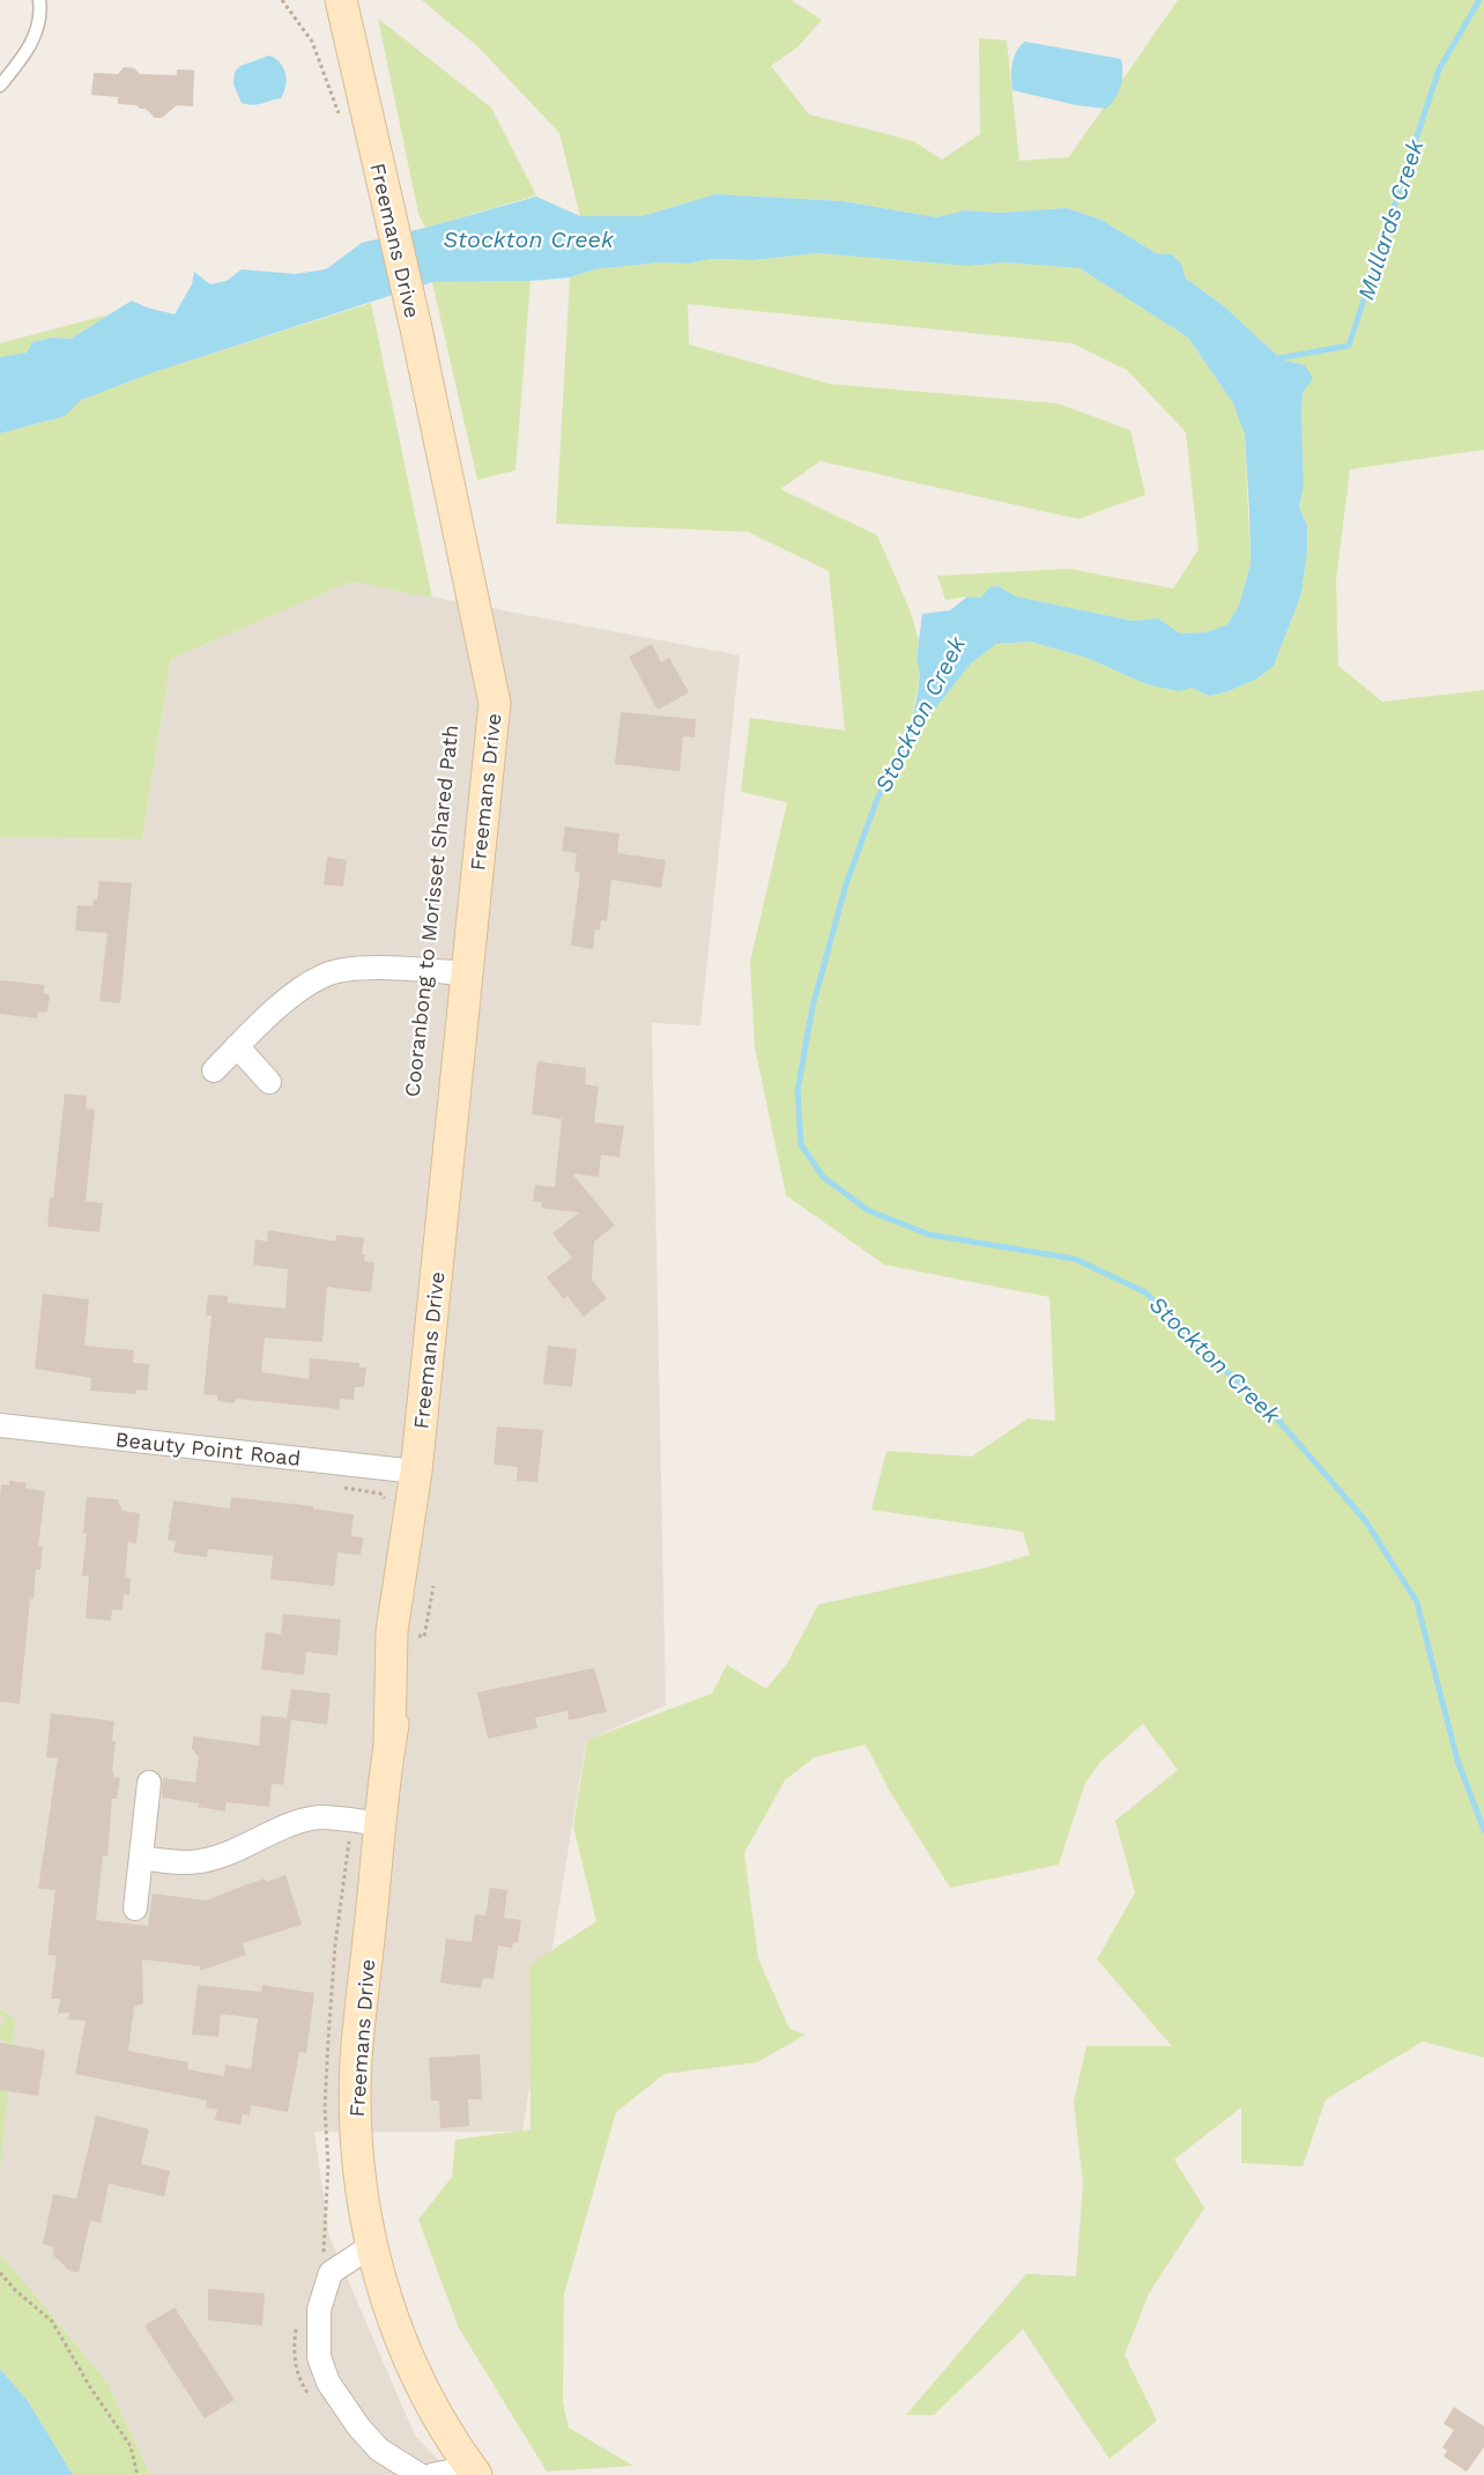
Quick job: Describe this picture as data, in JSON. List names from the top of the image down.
{
  "streets": {
    "main road": ["Freemans Drive"],
    "street": ["Beauty Point Road"]
  },
  "crossings": [
    ["Freemans Drive", "Beauty Point Road"]
  ],
  "water": ["Mullards Creek", "Stockton Creek"]
}
